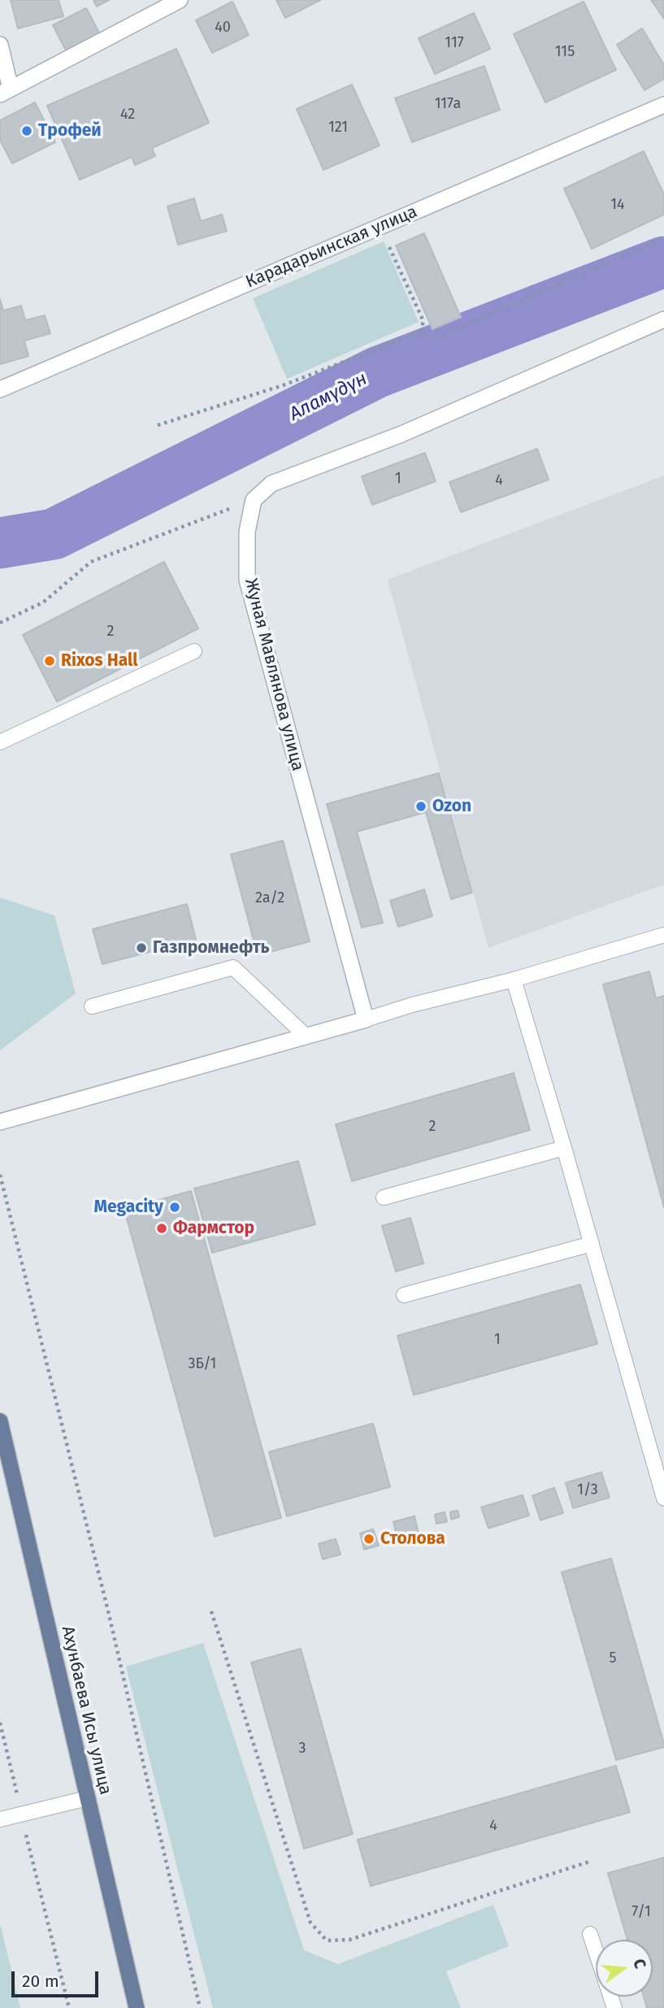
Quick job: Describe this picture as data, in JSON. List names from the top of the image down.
{
  "streets": {
    "main road": ["Ахунбаева Исы улица"],
    "street": ["Карадарьинская улица", "Жуная Мавлянова улица"]
  },
  "water": ["Аламүдүн"],
  "places": [
    "Трофей",
    "Rixos Hall",
    "Ozon",
    "Газпромнефть",
    "Megacity",
    "Фармстор",
    "Столова"
  ],
  "house_numbers": [
    "40",
    "117",
    "115",
    "117а",
    "42",
    "121",
    "14",
    "1",
    "4",
    "2",
    "2а/2",
    "2",
    "1",
    "3Б/1",
    "1/3",
    "5",
    "3",
    "4",
    "7/1"
  ],
  "scale_bar": "20 m",
  "north": "right"
}
